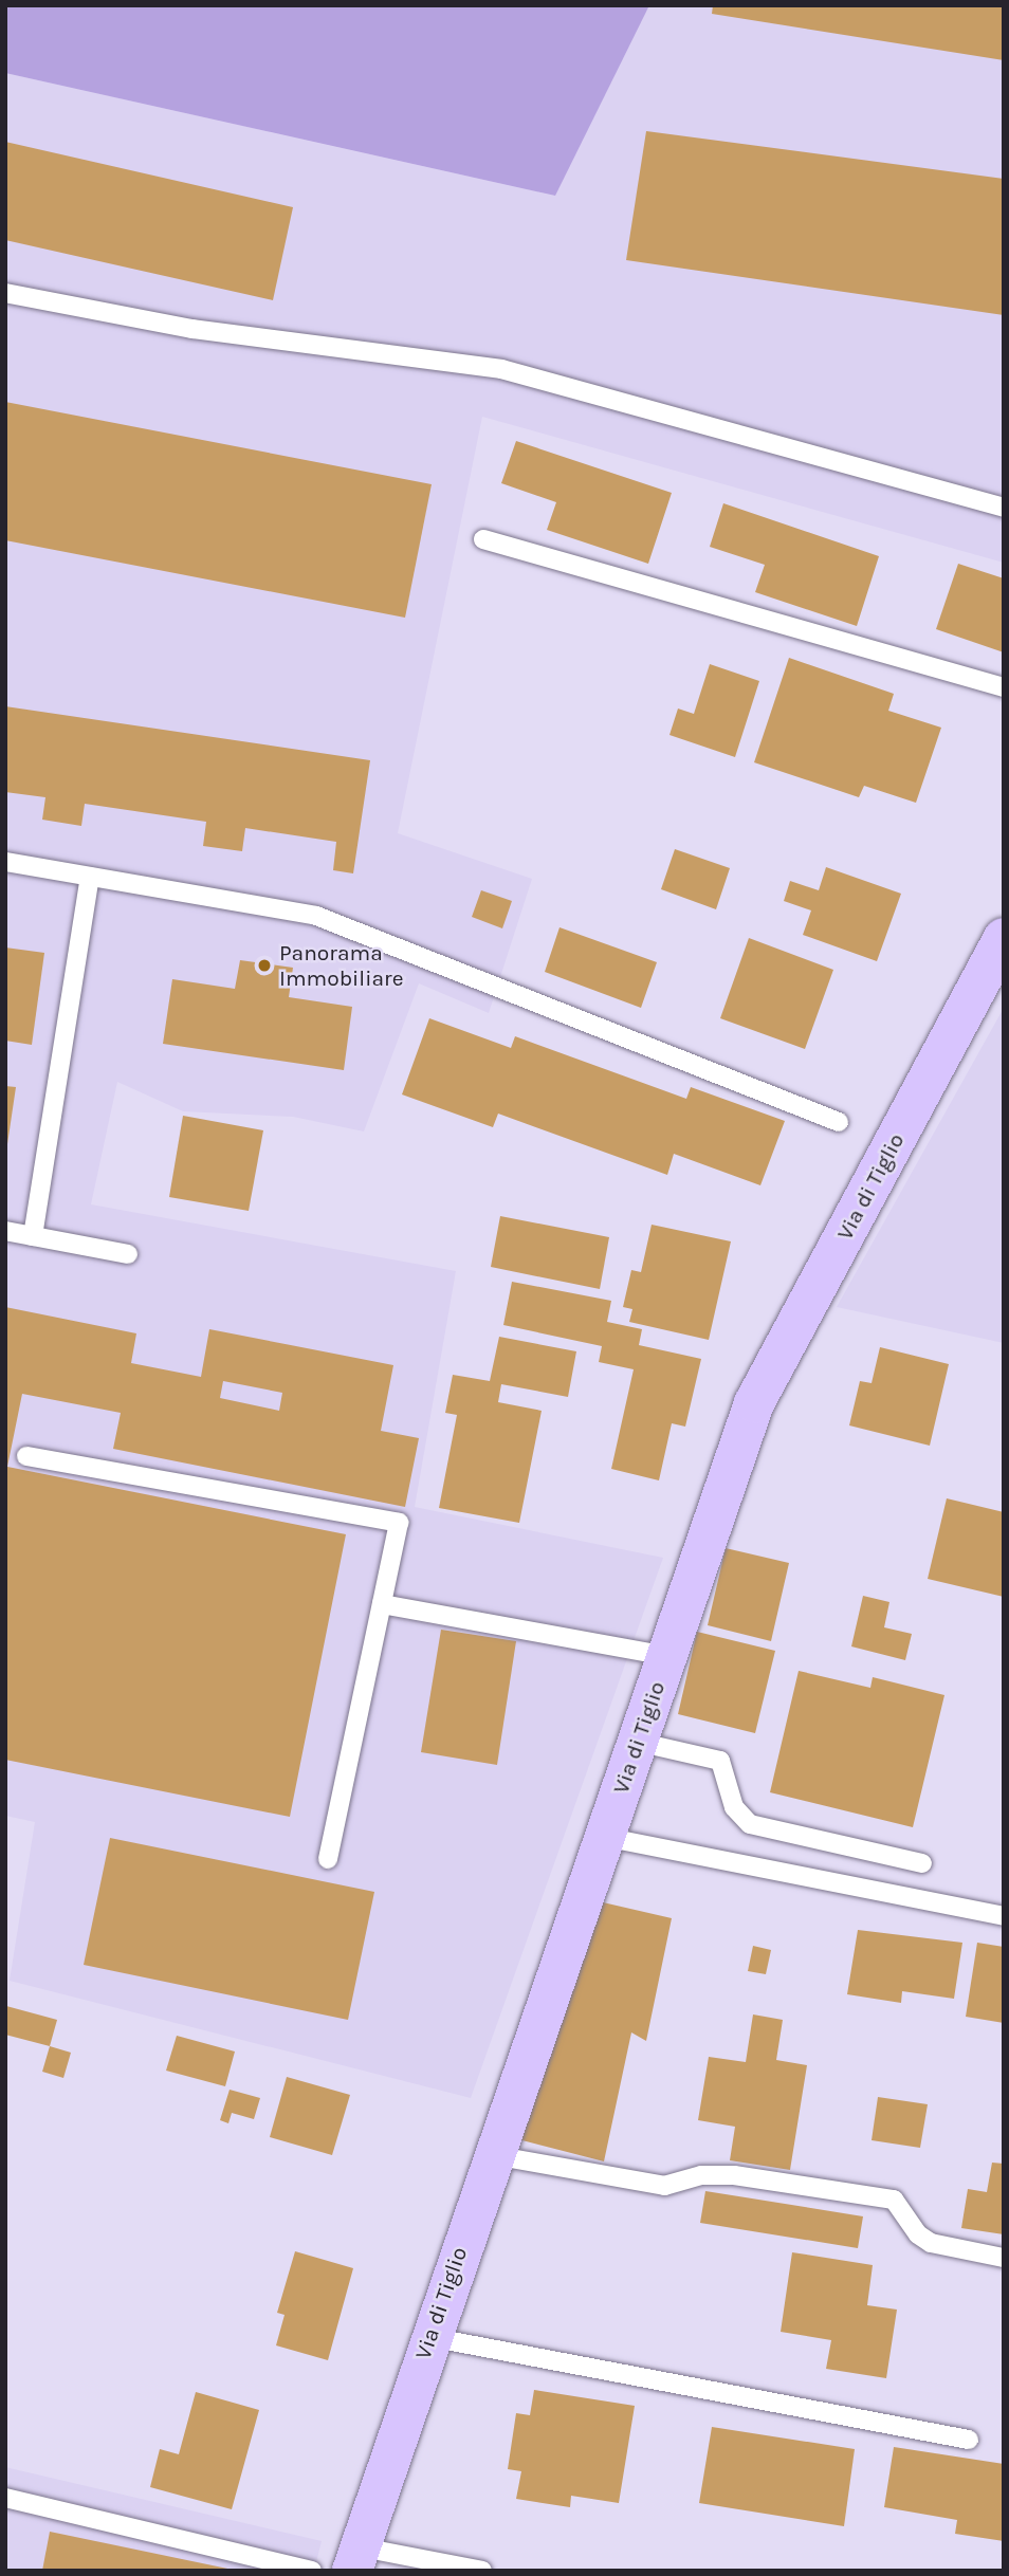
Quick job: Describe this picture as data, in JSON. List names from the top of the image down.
{
  "streets": {
    "main road": ["Via di Tiglio"]
  },
  "places": ["Panorama Immobiliare"]
}
